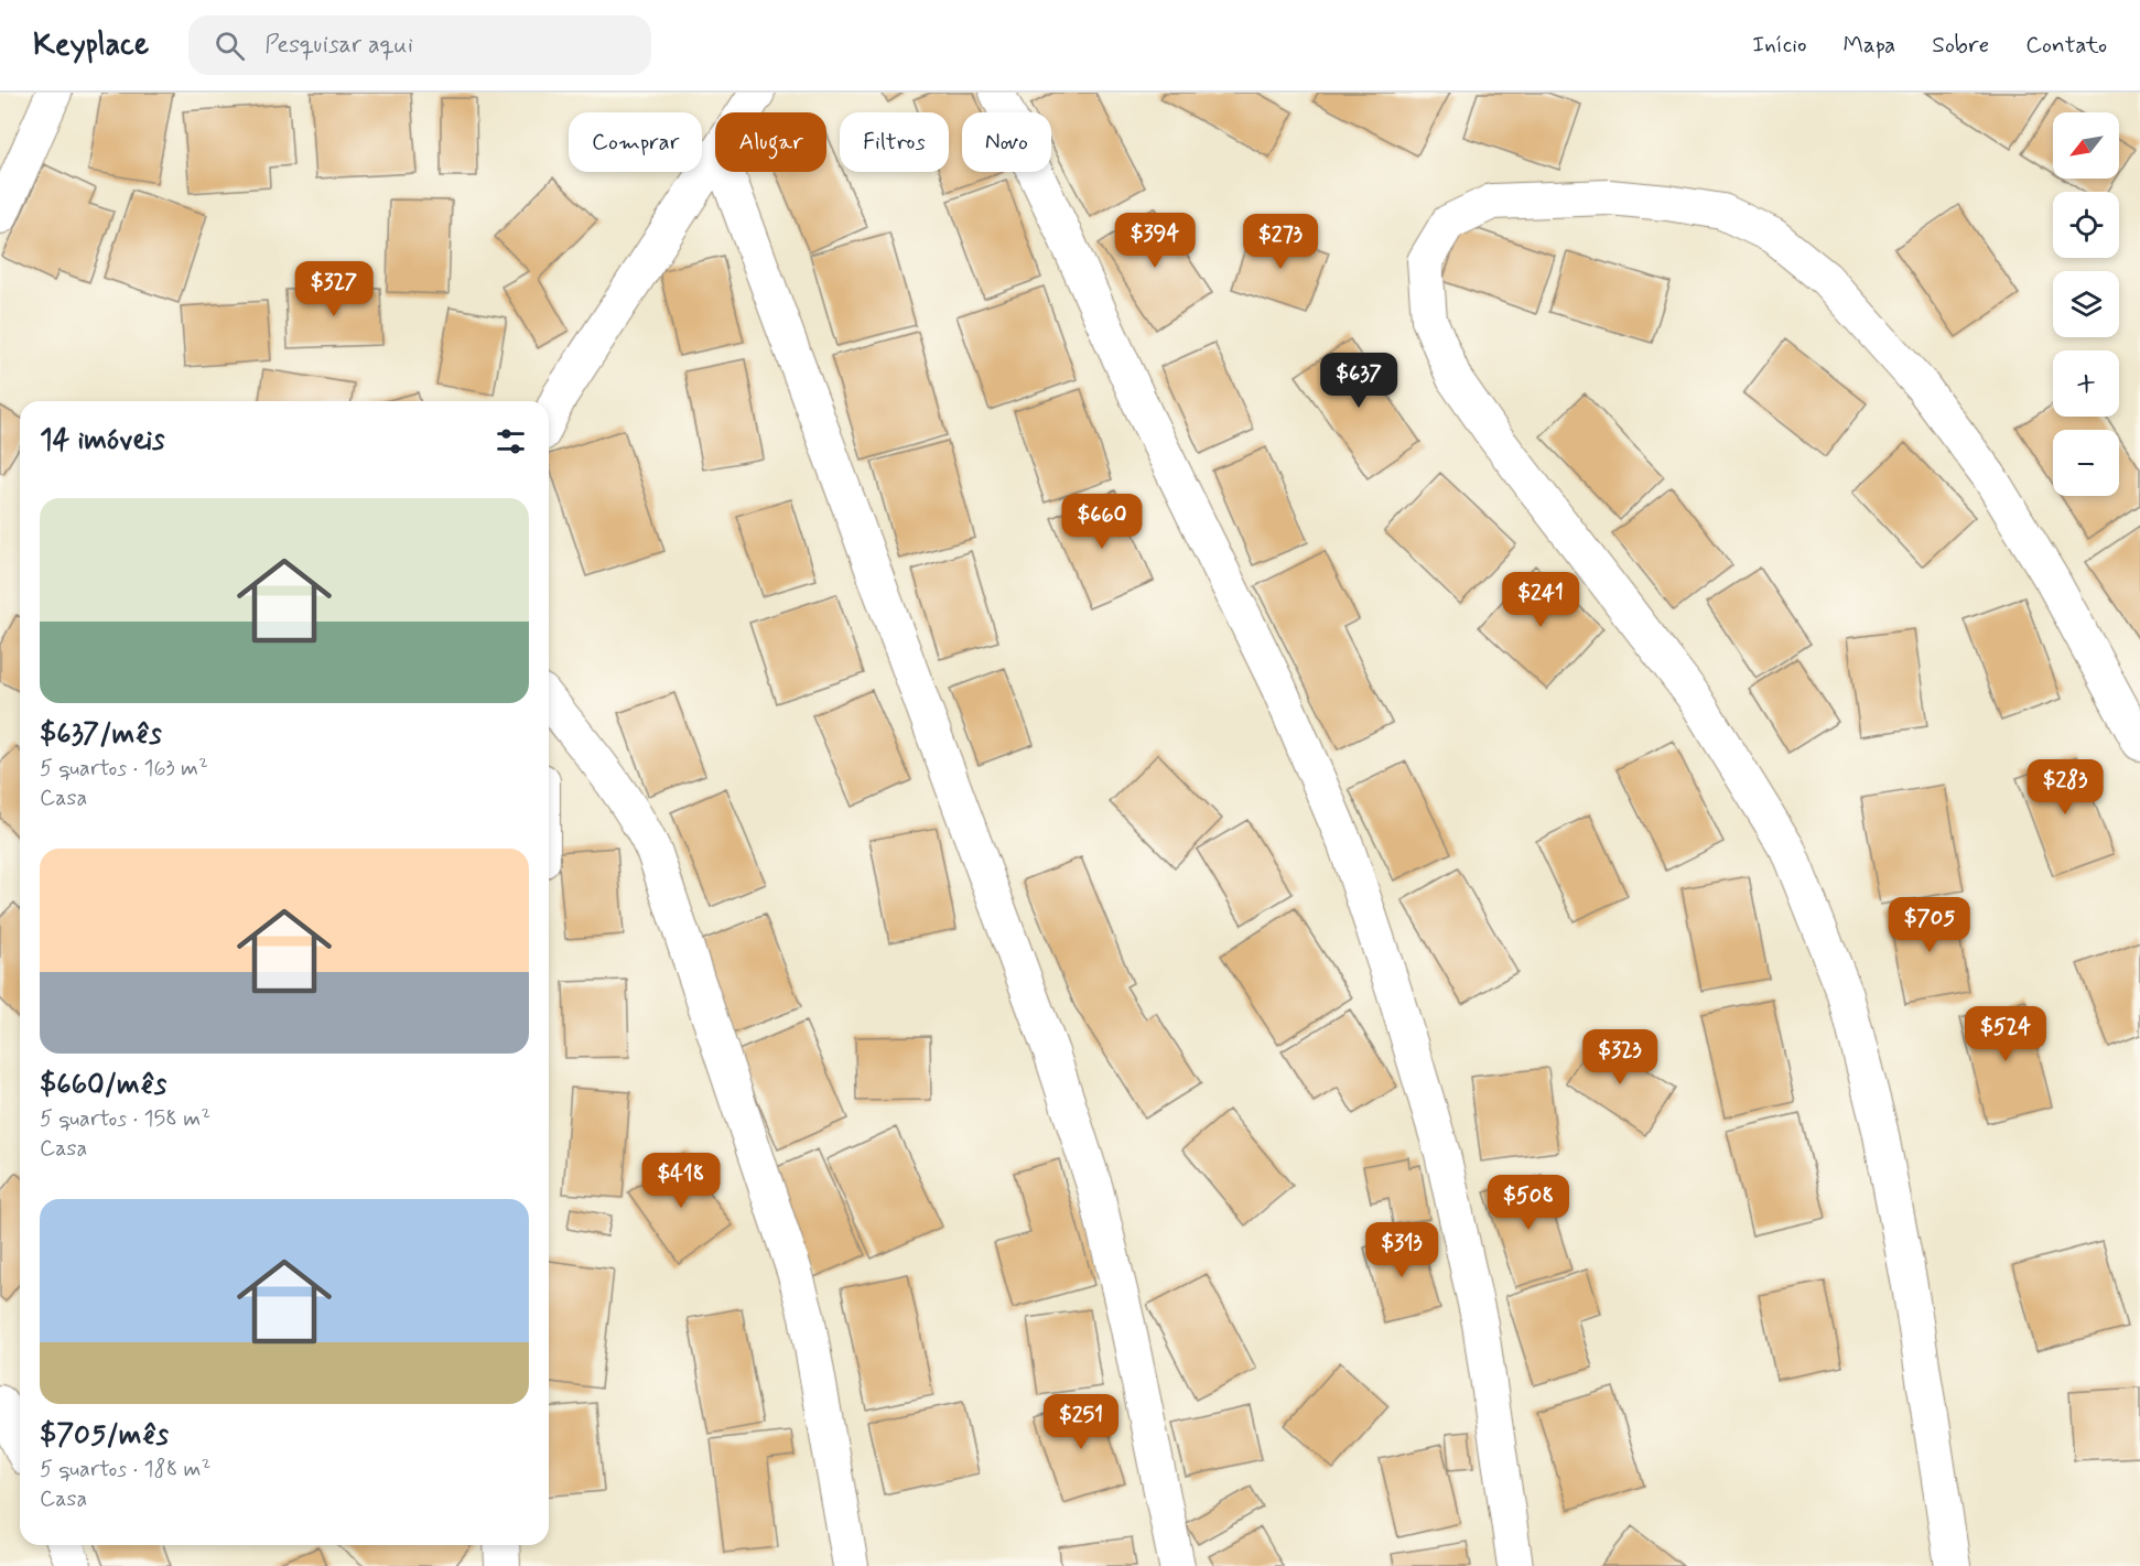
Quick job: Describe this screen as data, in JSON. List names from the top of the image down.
{
  "north": "bottom left",
  "page": {
    "header": "Keyplace",
    "search": "Pesquisar aqui",
    "nav": [
      "Início",
      "Mapa",
      "Sobre",
      "Contato"
    ],
    "map_buttons": ["+", "−"],
    "chip": [
      "Comprar",
      "Alugar",
      "Filtros",
      "Novo"
    ],
    "price": [
      "$394",
      "$273",
      "$327",
      "$637",
      "$660",
      "$241",
      "$283",
      "$705",
      "$524",
      "$323",
      "$418",
      "$508",
      "$313",
      "$251"
    ],
    "heading": "14 imóveis",
    "list": [
      {
        "name": "$637/mês",
        "note": "5 quartos · 163 m² · Casa"
      },
      {
        "name": "$660/mês",
        "note": "5 quartos · 158 m² · Casa"
      },
      {
        "name": "$705/mês",
        "note": "5 quartos · 188 m² · Casa"
      }
    ]
  }
}
